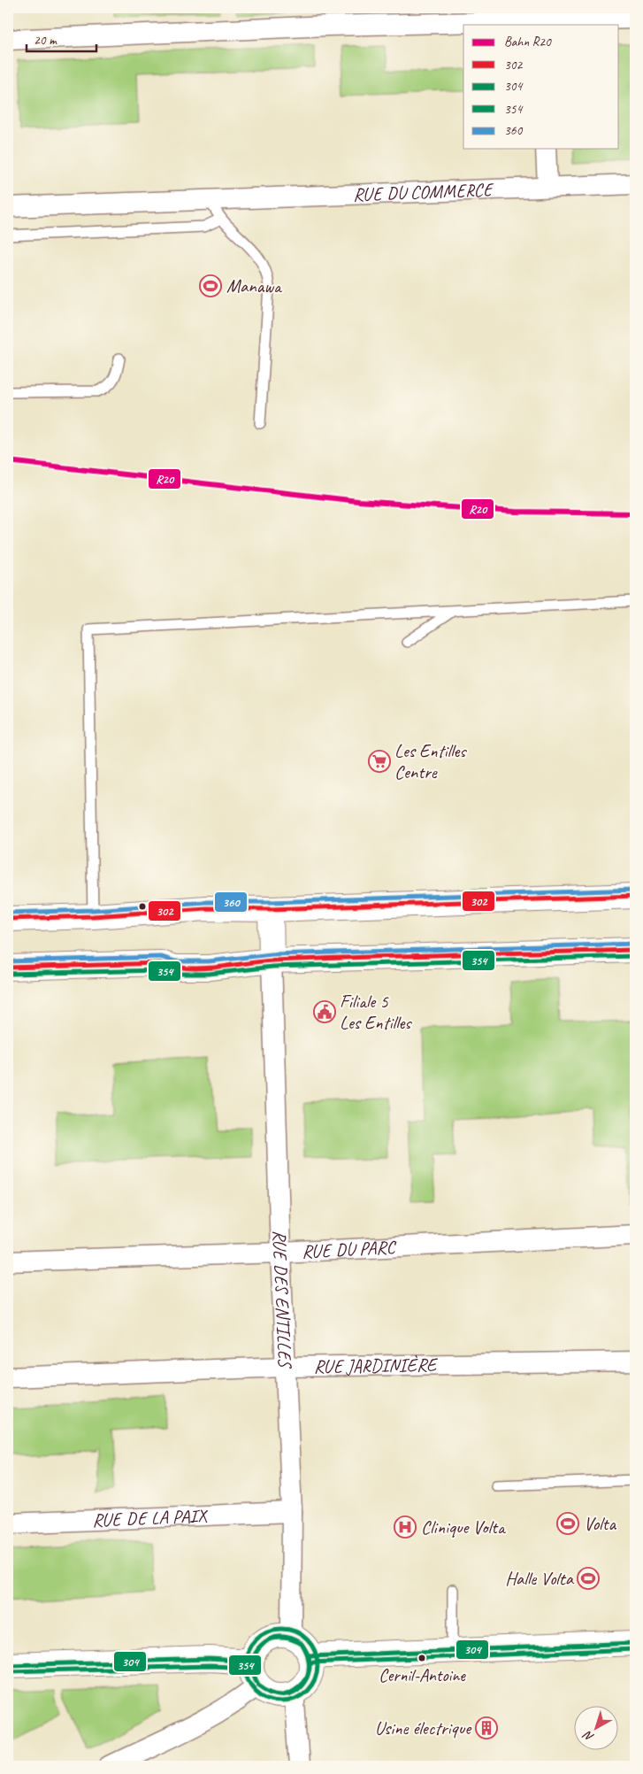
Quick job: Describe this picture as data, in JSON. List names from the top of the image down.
{
  "streets": {
    "street": [
      "RUE DU COMMERCE",
      "RUE DU PARC",
      "RUE DES ENTILLES",
      "RUE JARDINIÈRE",
      "RUE DE LA PAIX"
    ]
  },
  "crossings": [
    ["RUE DU PARC", "RUE DES ENTILLES"],
    ["RUE DES ENTILLES", "RUE JARDINIÈRE"],
    ["RUE DES ENTILLES", "RUE DE LA PAIX"]
  ],
  "places": {
    "sports": ["Manawa", "Volta", "Halle Volta"],
    "supermarket": ["Les Entilles Centre"],
    "public building": ["Filiale 5 Les Entilles"],
    "hospital": ["Clinique Volta"],
    "other": ["Cernil-Antoine"],
    "building": ["Usine électrique"]
  },
  "lines": [
    "rail line R20",
    "transit line 360",
    "transit line 302",
    "transit line 354",
    "transit line 304"
  ],
  "legend": [
    "Bahn R20",
    "302",
    "304",
    "354",
    "360"
  ],
  "scale_bar": "20 m",
  "north": "bottom left"
}
